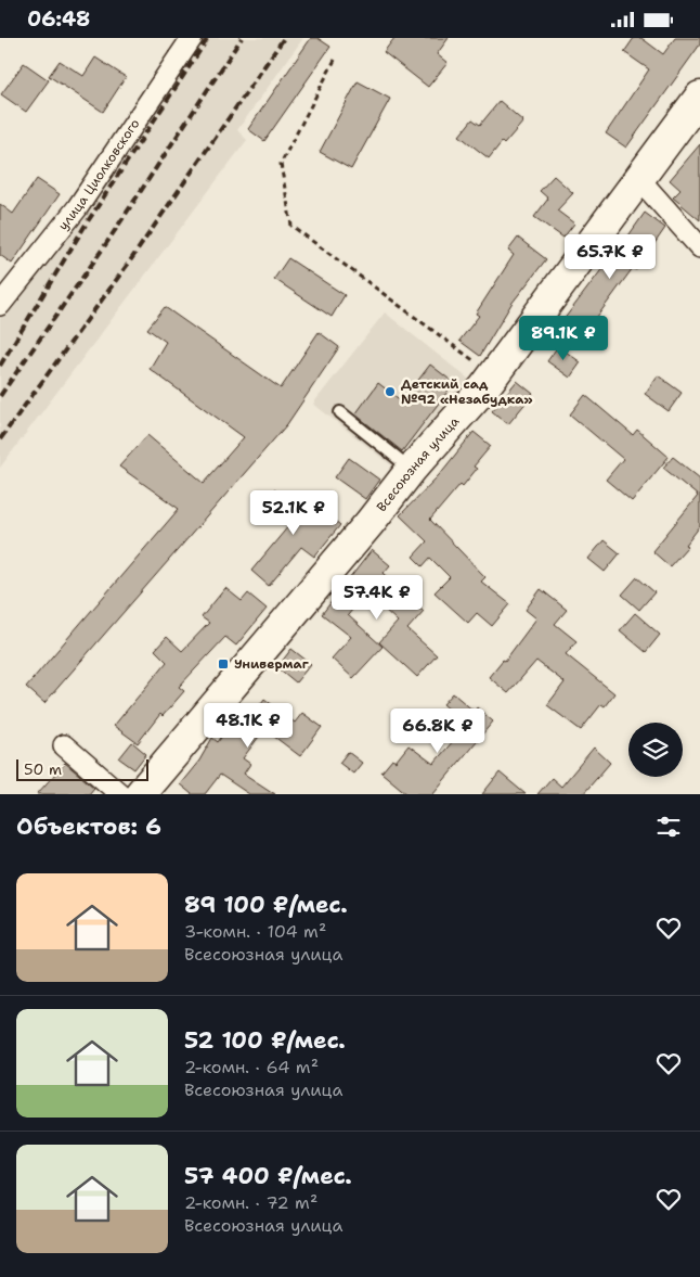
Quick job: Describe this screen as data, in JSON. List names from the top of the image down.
{
  "streets": {
    "highway": ["Всесоюзная улица"],
    "street": ["улица Циолковского"]
  },
  "places": {
    "other": ["Детский сад №92 «Незабудка»"],
    "transit": ["Универмаг"]
  },
  "scale_bar": "50 m",
  "page": {
    "status": "06:48",
    "price": [
      "65.7K ₽",
      "89.1K ₽",
      "52.1K ₽",
      "57.4K ₽",
      "48.1K ₽",
      "66.8K ₽"
    ],
    "scale": "50 m",
    "heading": "Объектов: 6",
    "list": [
      {
        "name": "89 100 ₽/мес.",
        "note": "3-комн. · 104 m² · Всесоюзная улица"
      },
      {
        "name": "52 100 ₽/мес.",
        "note": "2-комн. · 64 m² · Всесоюзная улица"
      },
      {
        "name": "57 400 ₽/мес.",
        "note": "2-комн. · 72 m² · Всесоюзная улица"
      }
    ]
  }
}
